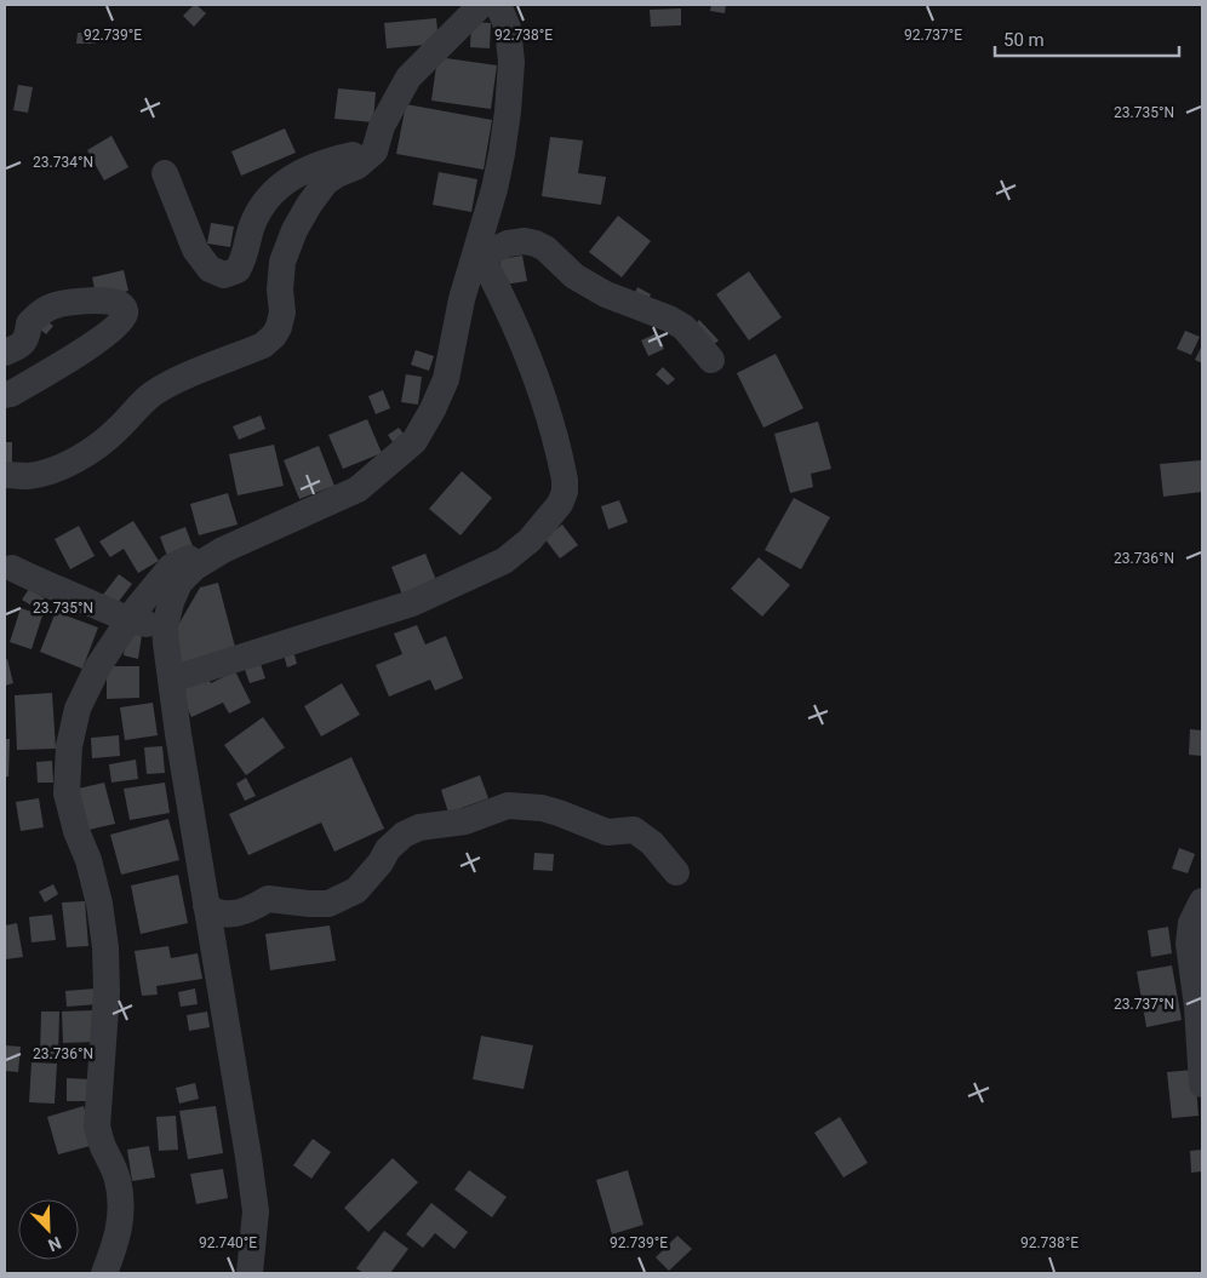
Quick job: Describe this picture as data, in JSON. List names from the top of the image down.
{
  "scale_bar": "50 m",
  "north": "bottom right",
  "coordinates": [
    "92.739°E",
    "92.738°E",
    "92.737°E",
    "23.735°N",
    "23.734°N",
    "23.736°N",
    "23.737°N",
    "92.740°E"
  ]
}
